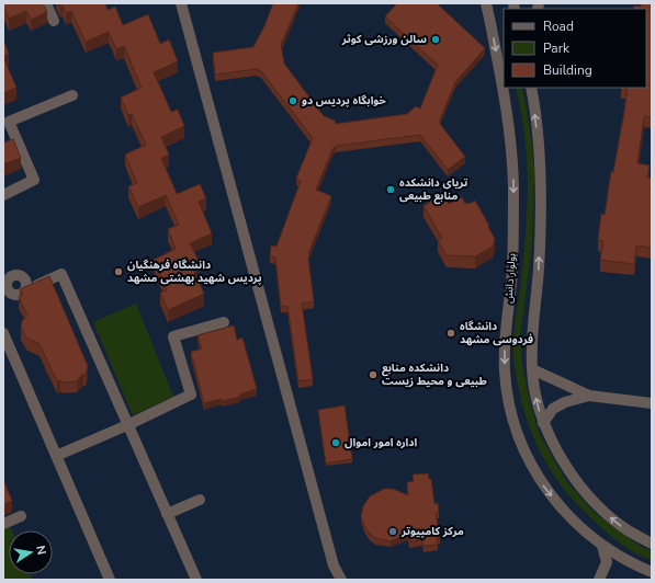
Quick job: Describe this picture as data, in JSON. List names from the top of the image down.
{
  "streets": {
    "street": ["بولوار دانش"]
  },
  "places": [
    "سالن ورزشی کوثر",
    "خوابگاه پردیس دو",
    "تریای دانشکده منابع طبیعی",
    "دانشگاه فرهنگیان پردیس شهید بهشتی مشهد",
    "دانشگاه فردوسی مشهد",
    "دانشکده منابع طبیعی و محیط زیست",
    "اداره امور اموال",
    "مرکز کامپیوتر"
  ],
  "legend": ["Road", "Park", "Building"],
  "north": "right"
}
